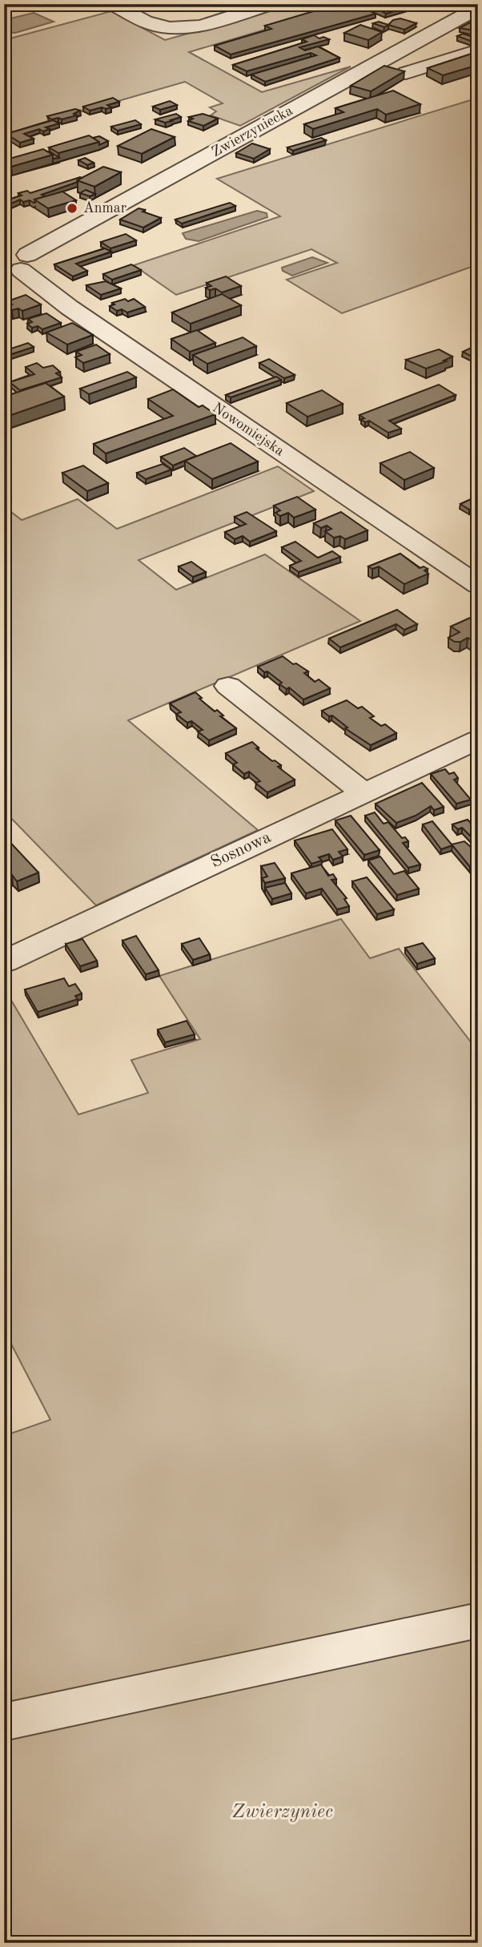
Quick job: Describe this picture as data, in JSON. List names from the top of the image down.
{
  "streets": {
    "street": ["Zwierzyniecka", "Nowomiejska", "Sosnowa"]
  },
  "crossings": [
    ["Zwierzyniecka", "Nowomiejska"]
  ],
  "parks": ["Zwierzyniec"],
  "places": ["Anmar"]
}
